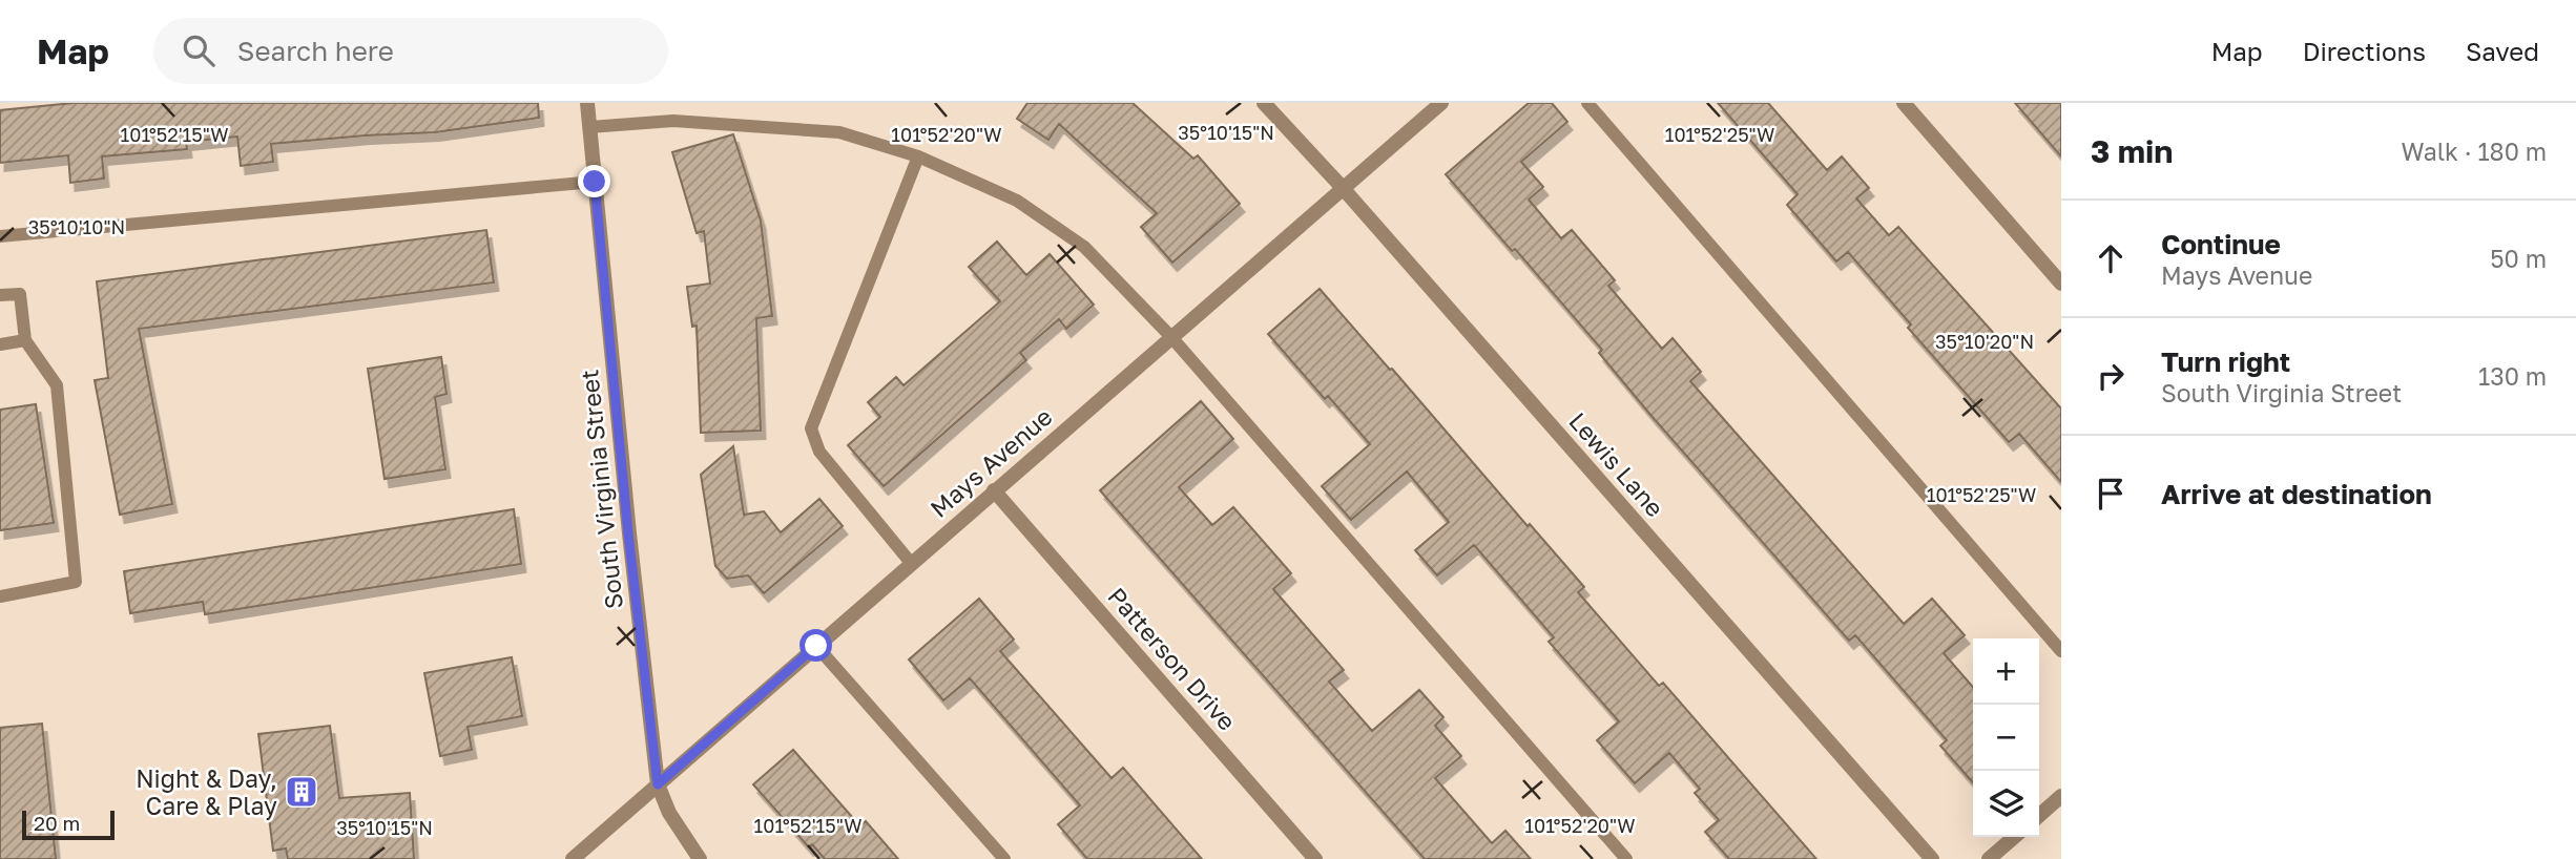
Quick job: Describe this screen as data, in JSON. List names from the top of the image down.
{
  "streets": {
    "street": [
      "Mays Avenue",
      "Lewis Lane",
      "South Virginia Street",
      "Patterson Drive"
    ]
  },
  "crossings": [
    ["Mays Avenue", "Lewis Lane"],
    ["Mays Avenue", "South Virginia Street"],
    ["Mays Avenue", "Patterson Drive"]
  ],
  "places": {
    "building": ["Night & Day, Care & Play"]
  },
  "scale_bar": "20 m",
  "page": {
    "header": "Map",
    "search": "Search here",
    "nav": ["Map", "Directions", "Saved"],
    "heading": ["3 min", "Walk · 180 m"],
    "list": [
      ["Continue", "Mays Avenue", "50 m"],
      ["Turn right", "South Virginia Street", "130 m"],
      "Arrive at destination"
    ],
    "map_buttons": ["+", "−"],
    "scale": "20 m"
  },
  "coordinates": [
    "35°10'15\"N",
    "101°52'25\"W",
    "101°52'15\"W",
    "101°52'20\"W",
    "35°10'10\"N",
    "35°10'20\"N"
  ]
}
